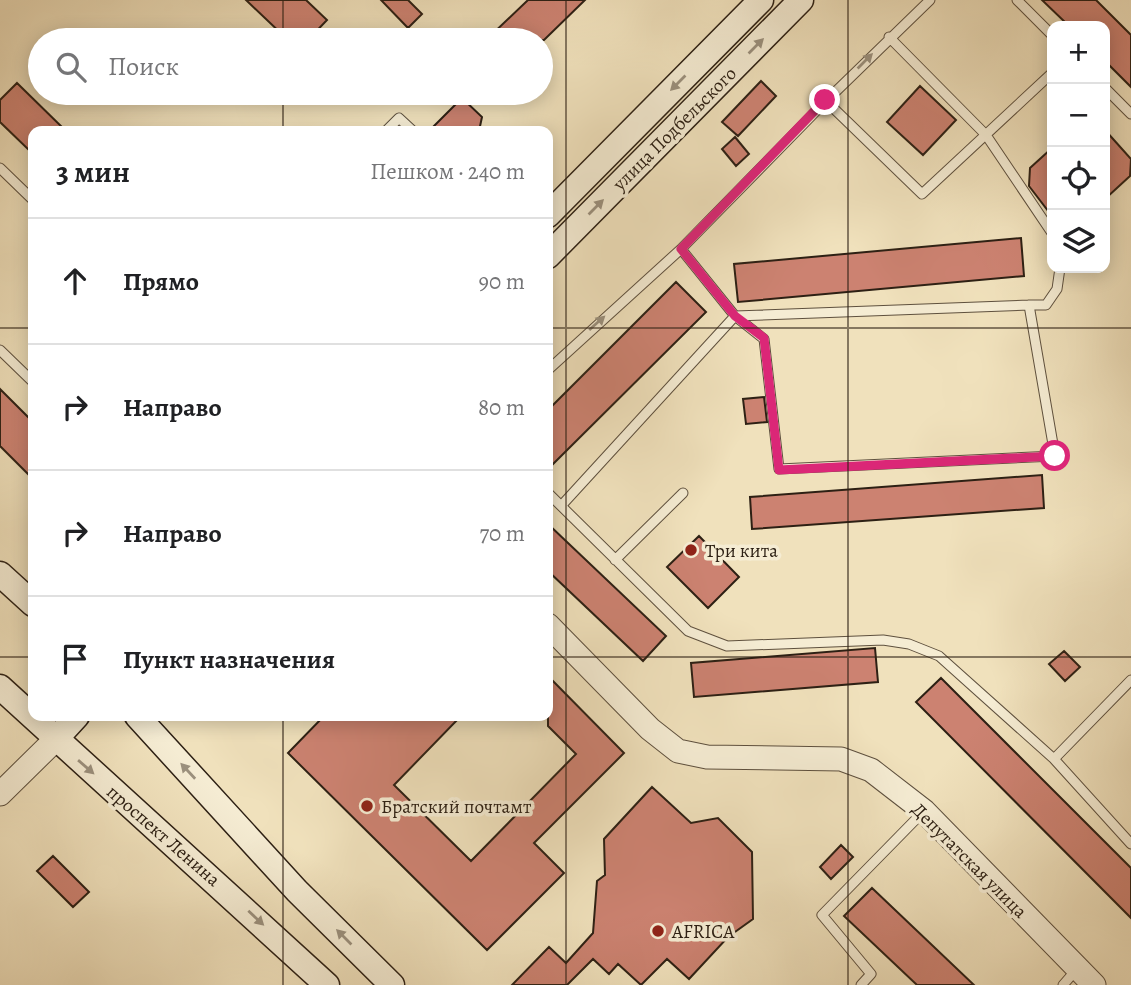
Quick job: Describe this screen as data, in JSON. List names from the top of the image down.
{
  "streets": {
    "main road": ["улица Подбельского", "проспект Ленина"],
    "street": ["Депутатская улица"]
  },
  "places": ["Три кита", "Братский почтамт", "AFRICA"],
  "page": {
    "map_buttons": ["+", "−"],
    "search": "Поиск",
    "heading": ["3 мин", "Пешком · 240 m"],
    "list": [
      ["Прямо", "90 m"],
      ["Направо", "80 m"],
      ["Направо", "70 m"],
      "Пункт назначения"
    ]
  }
}
